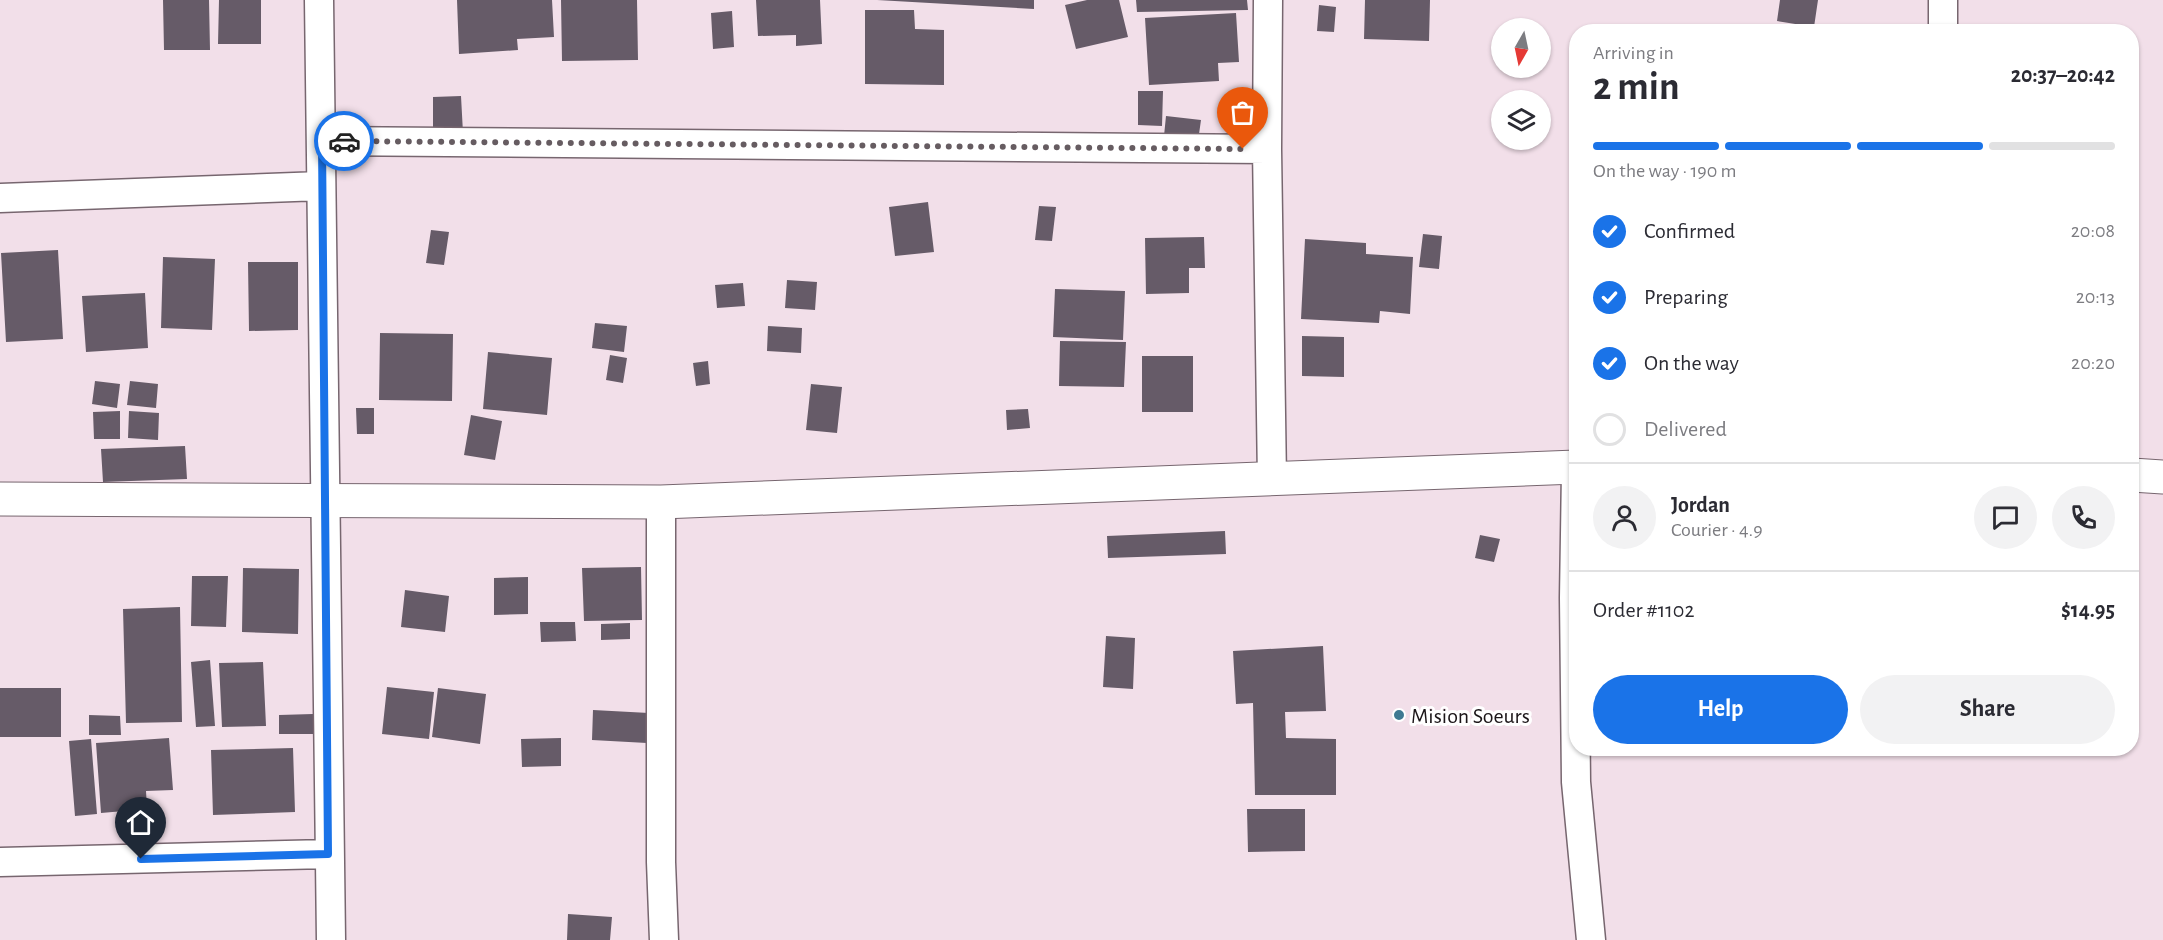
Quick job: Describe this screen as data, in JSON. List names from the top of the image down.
{
  "places": ["Mision Soeurs"],
  "north": "bottom",
  "page": {
    "heading": ["2 min", "Arriving in", "20:37–20:42"],
    "panel": [
      "Jordan",
      "Courier · 4.9",
      "Order #1102",
      "$14.95"
    ],
    "bar": "On the way · 190 m",
    "list": [
      ["Confirmed", "20:08"],
      ["Preparing", "20:13"],
      ["On the way", "20:20"],
      "Delivered"
    ],
    "buttons": ["Help", "Share"]
  }
}
